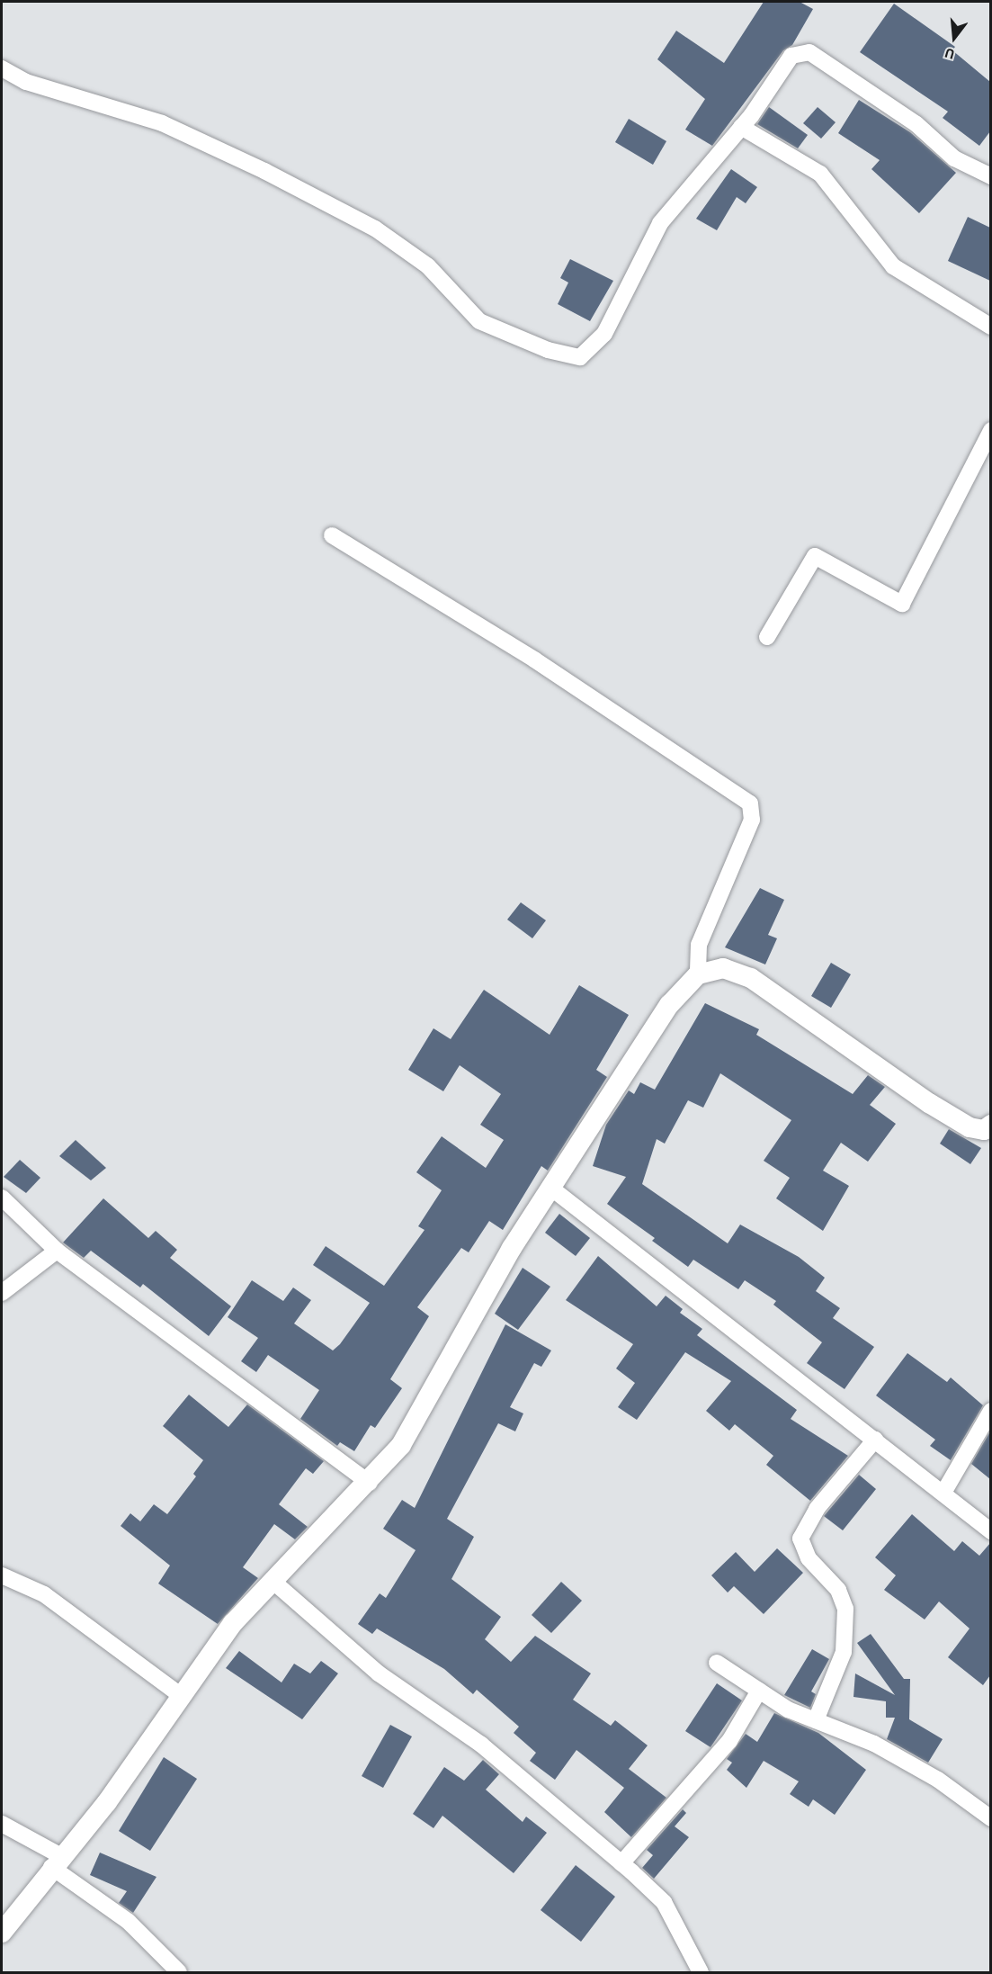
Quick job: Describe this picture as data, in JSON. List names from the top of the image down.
{
  "north": "bottom"
}
